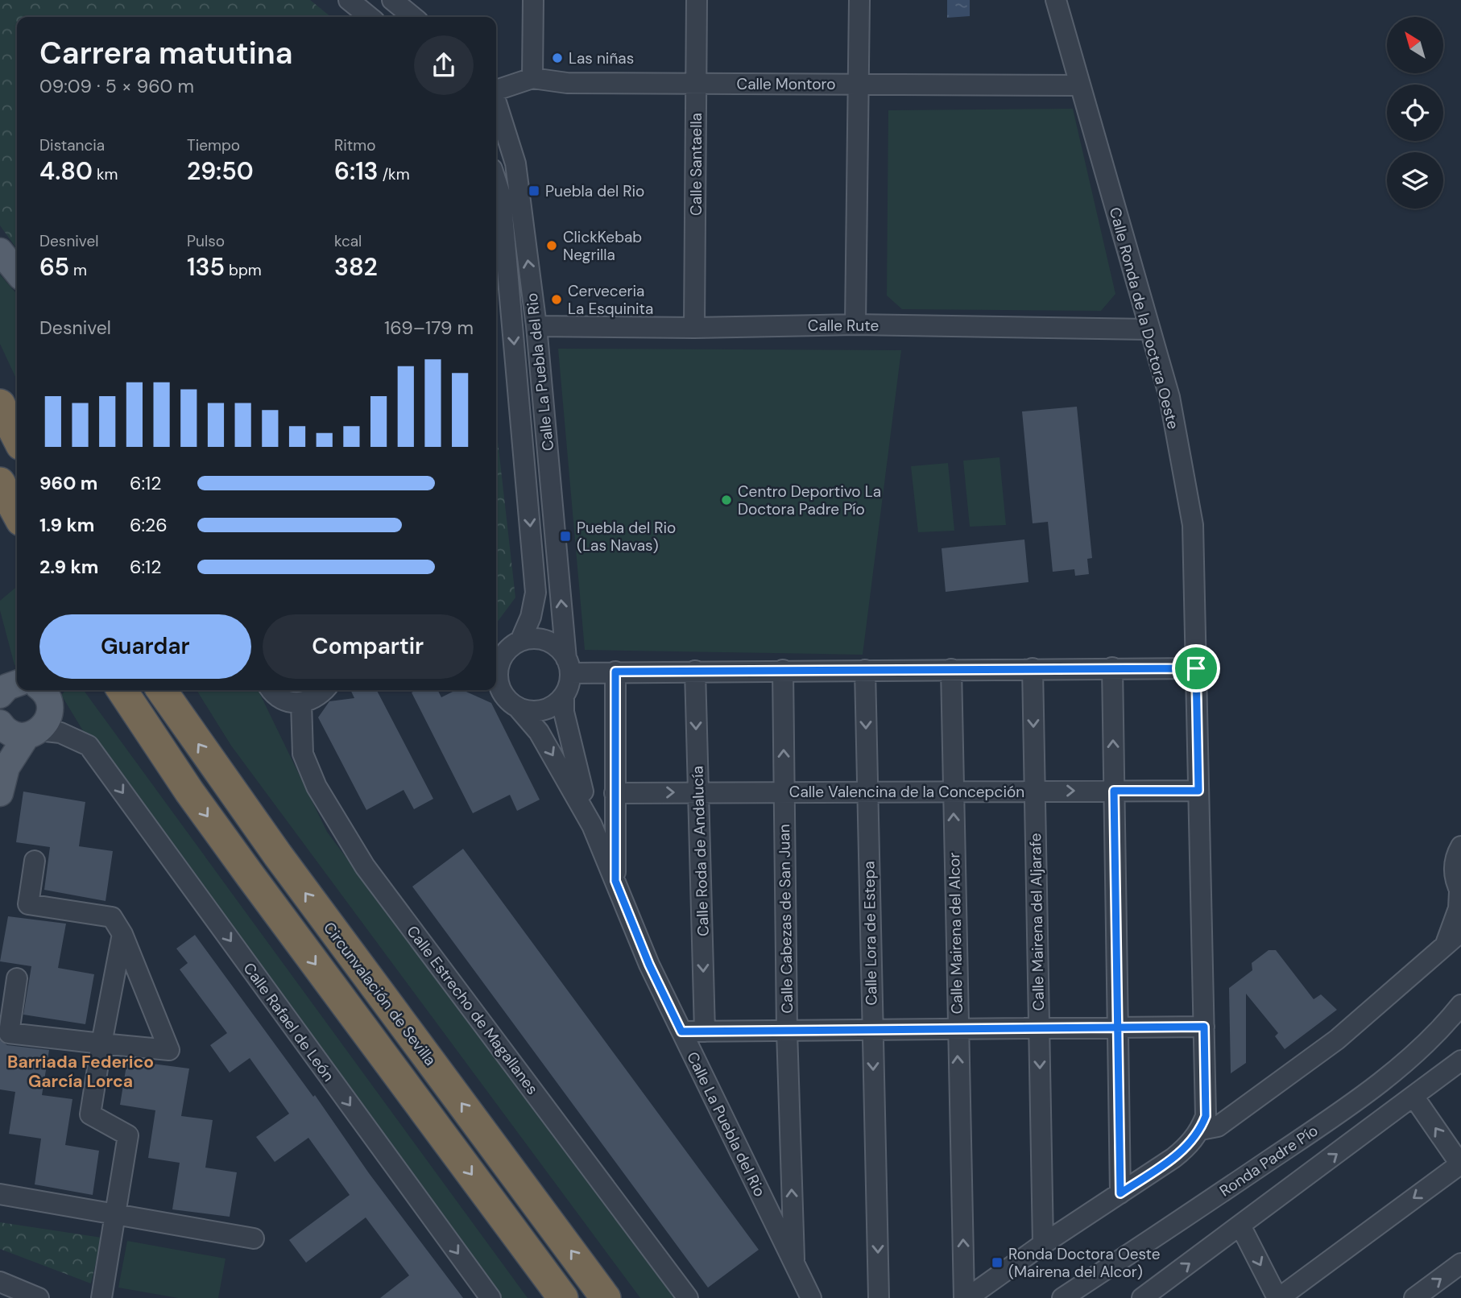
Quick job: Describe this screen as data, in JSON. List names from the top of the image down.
{
  "streets": {
    "highway": ["Circunvalación de Sevilla"],
    "street": [
      "Calle Montoro",
      "Calle Santaella",
      "Calle Ronda de la Doctora Oeste",
      "Calle Rute",
      "Calle La Puebla del Rio",
      "Calle Valencina de la Concepción",
      "Calle Roda de Andalucía",
      "Calle Cabezas de San Juan",
      "Calle Mairena del Aljarafe",
      "Calle Lora de Estepa",
      "Calle Mairena del Alcor",
      "Calle Estrecho de Magallanes",
      "Calle Rafael de León",
      "Ronda Padre Pío"
    ]
  },
  "crossings": [
    ["Calle Montoro", "Calle Santaella"],
    ["Calle Montoro", "Calle Ronda de la Doctora Oeste"],
    ["Calle Santaella", "Calle Rute"],
    ["Calle Ronda de la Doctora Oeste", "Calle Rute"],
    ["Calle Ronda de la Doctora Oeste", "Calle Valencina de la Concepción"],
    ["Calle Rute", "Calle La Puebla del Rio"],
    ["Calle La Puebla del Rio", "Calle Cabezas de San Juan"],
    ["Calle Valencina de la Concepción", "Calle Roda de Andalucía"],
    ["Calle Valencina de la Concepción", "Calle Cabezas de San Juan"],
    ["Calle Valencina de la Concepción", "Calle Mairena del Aljarafe"],
    ["Calle Valencina de la Concepción", "Calle Lora de Estepa"],
    ["Calle Valencina de la Concepción", "Calle Mairena del Alcor"]
  ],
  "one_way": ["Calle Lora de Estepa", "Calle Rafael de León"],
  "districts": ["Barriada Federico García Lorca"],
  "places": {
    "other": [
      "Las niñas",
      "ClickKebab Negrilla",
      "Cerveceria La Esquinita",
      "Centro Deportivo La Doctora Padre Pío"
    ],
    "transit": ["Puebla del Rio", "Puebla del Rio (Las Navas)", "Ronda Doctora Oeste (Mairena del Alcor)"]
  },
  "north": "top left",
  "page": {
    "heading": ["Carrera matutina", "09:09 · 5 × 960 m"],
    "stats": [
      ["Distancia", "4.80 km"],
      ["Tiempo", "29:50"],
      ["Ritmo", "6:13 /km"],
      ["Desnivel", "65 m"],
      ["Pulso", "135 bpm"],
      ["kcal", "382"]
    ],
    "chart": ["Desnivel", "169–179 m"],
    "list": [
      {
        "name": "960 m",
        "note": "6:12"
      },
      {
        "name": "1.9 km",
        "note": "6:26"
      },
      {
        "name": "2.9 km",
        "note": "6:12"
      }
    ],
    "buttons": ["Guardar", "Compartir"]
  }
}
